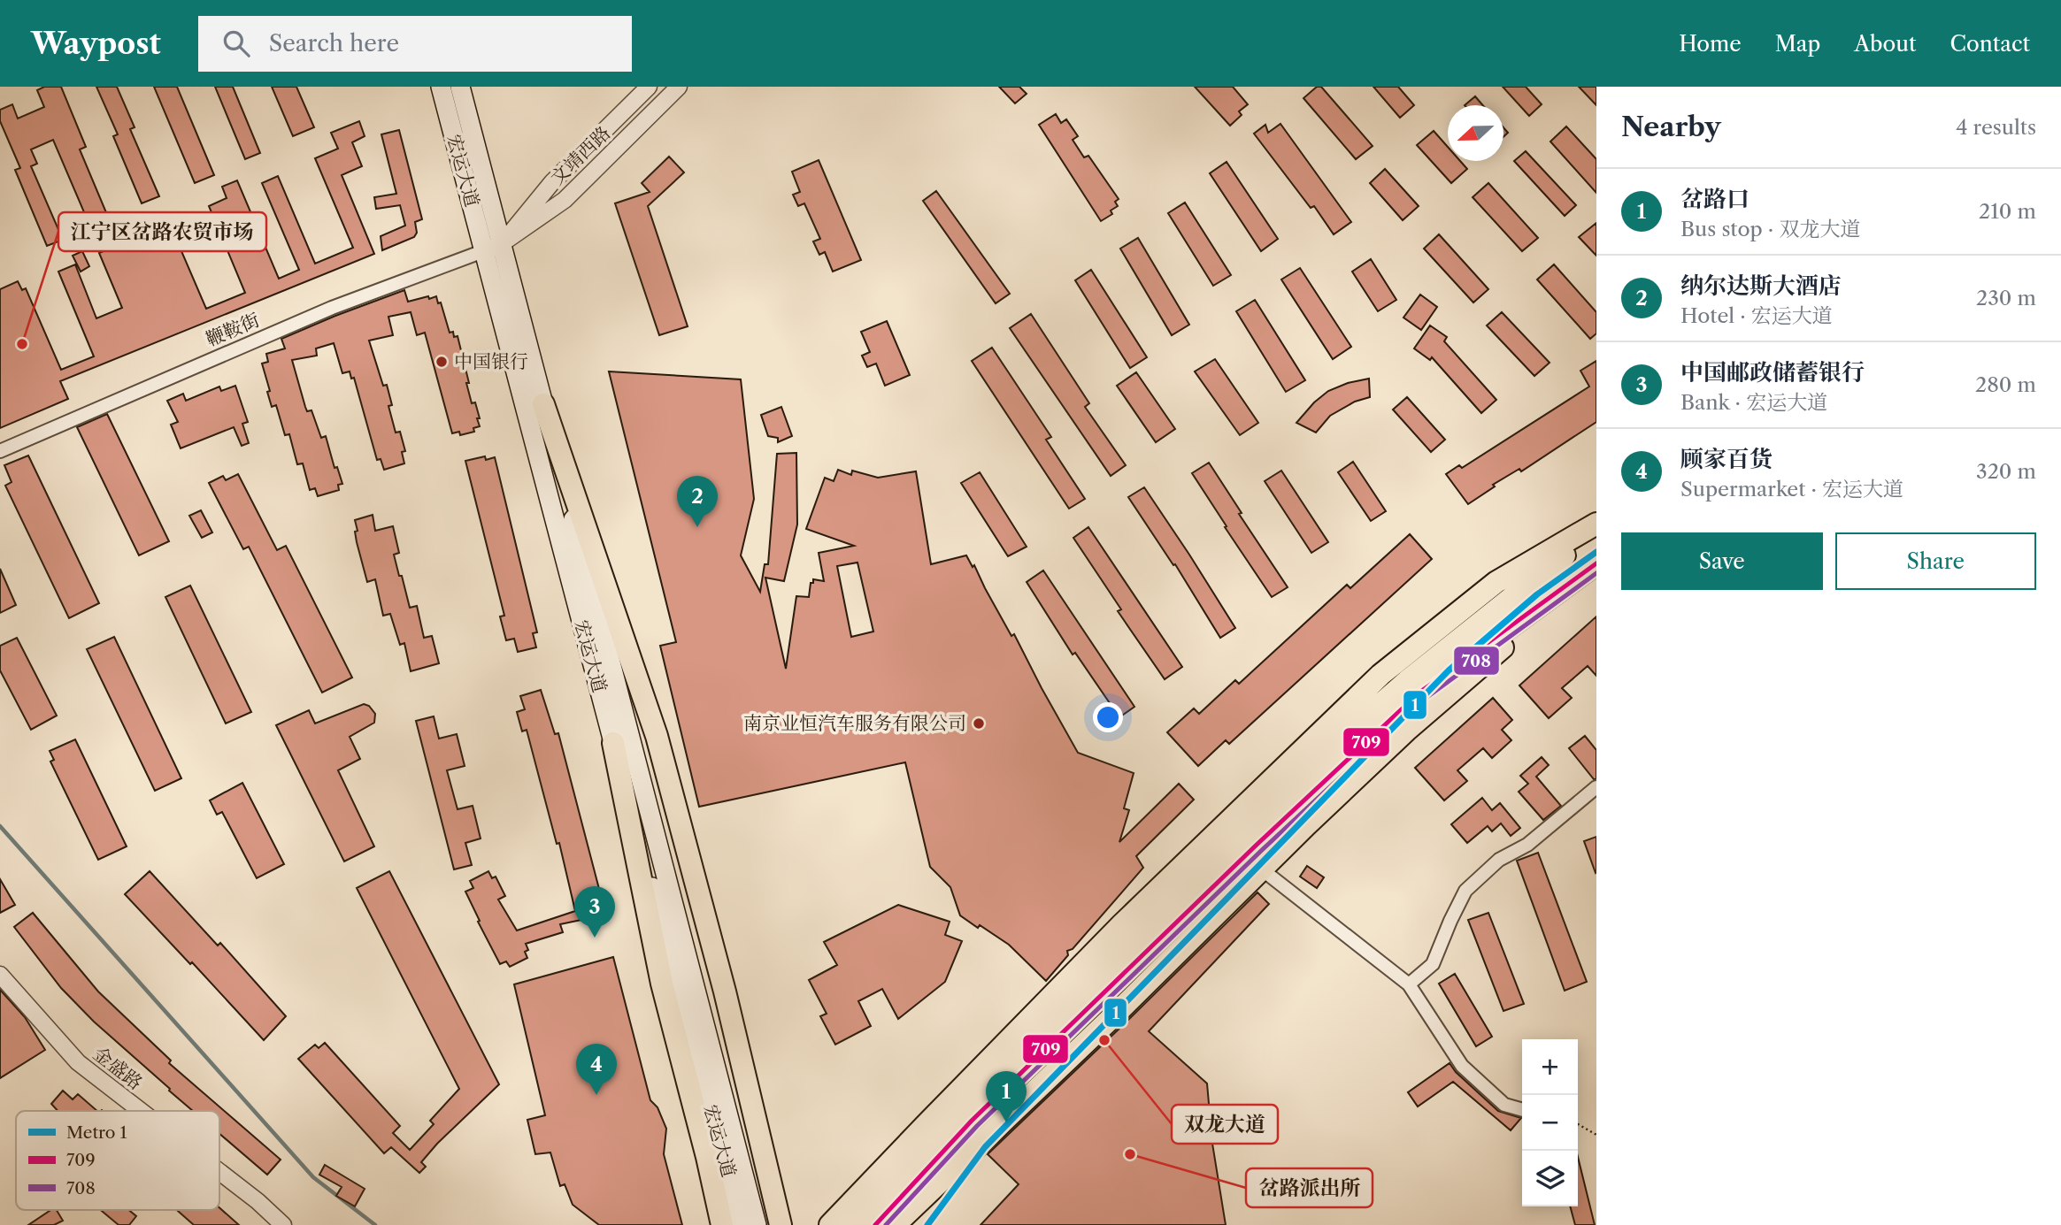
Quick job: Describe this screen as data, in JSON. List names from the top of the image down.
{
  "streets": {
    "main road": ["宏运大道"],
    "street": ["文靖西路", "鞭鞍街", "金盛路"]
  },
  "crossings": [
    ["文靖西路", "宏运大道"],
    ["文靖西路", "鞭鞍街"],
    ["宏运大道", "鞭鞍街"]
  ],
  "places": [
    "江宁区岔路农贸市场",
    "中国银行",
    "南京业恒汽车服务有限公司",
    "双龙大道",
    "岔路派出所"
  ],
  "lines": ["metro line 1", "transit line 709", "transit line 708"],
  "legend": ["Metro 1", "709", "708"],
  "north": "left",
  "page": {
    "header": "Waypost",
    "search": "Search here",
    "nav": [
      "Home",
      "Map",
      "About",
      "Contact"
    ],
    "heading": ["Nearby", "4 results"],
    "list": [
      {
        "mark": "1",
        "name": "岔路口",
        "note": "Bus stop · 双龙大道",
        "value": "210 m"
      },
      {
        "mark": "2",
        "name": "纳尔达斯大酒店",
        "note": "Hotel · 宏运大道",
        "value": "230 m"
      },
      {
        "mark": "3",
        "name": "中国邮政储蓄银行",
        "note": "Bank · 宏运大道",
        "value": "280 m"
      },
      {
        "mark": "4",
        "name": "顾家百货",
        "note": "Supermarket · 宏运大道",
        "value": "320 m"
      }
    ],
    "pins": [
      "2",
      "3",
      "4",
      "1"
    ],
    "buttons": ["Save", "Share"],
    "map_buttons": ["+", "−"]
  }
}
